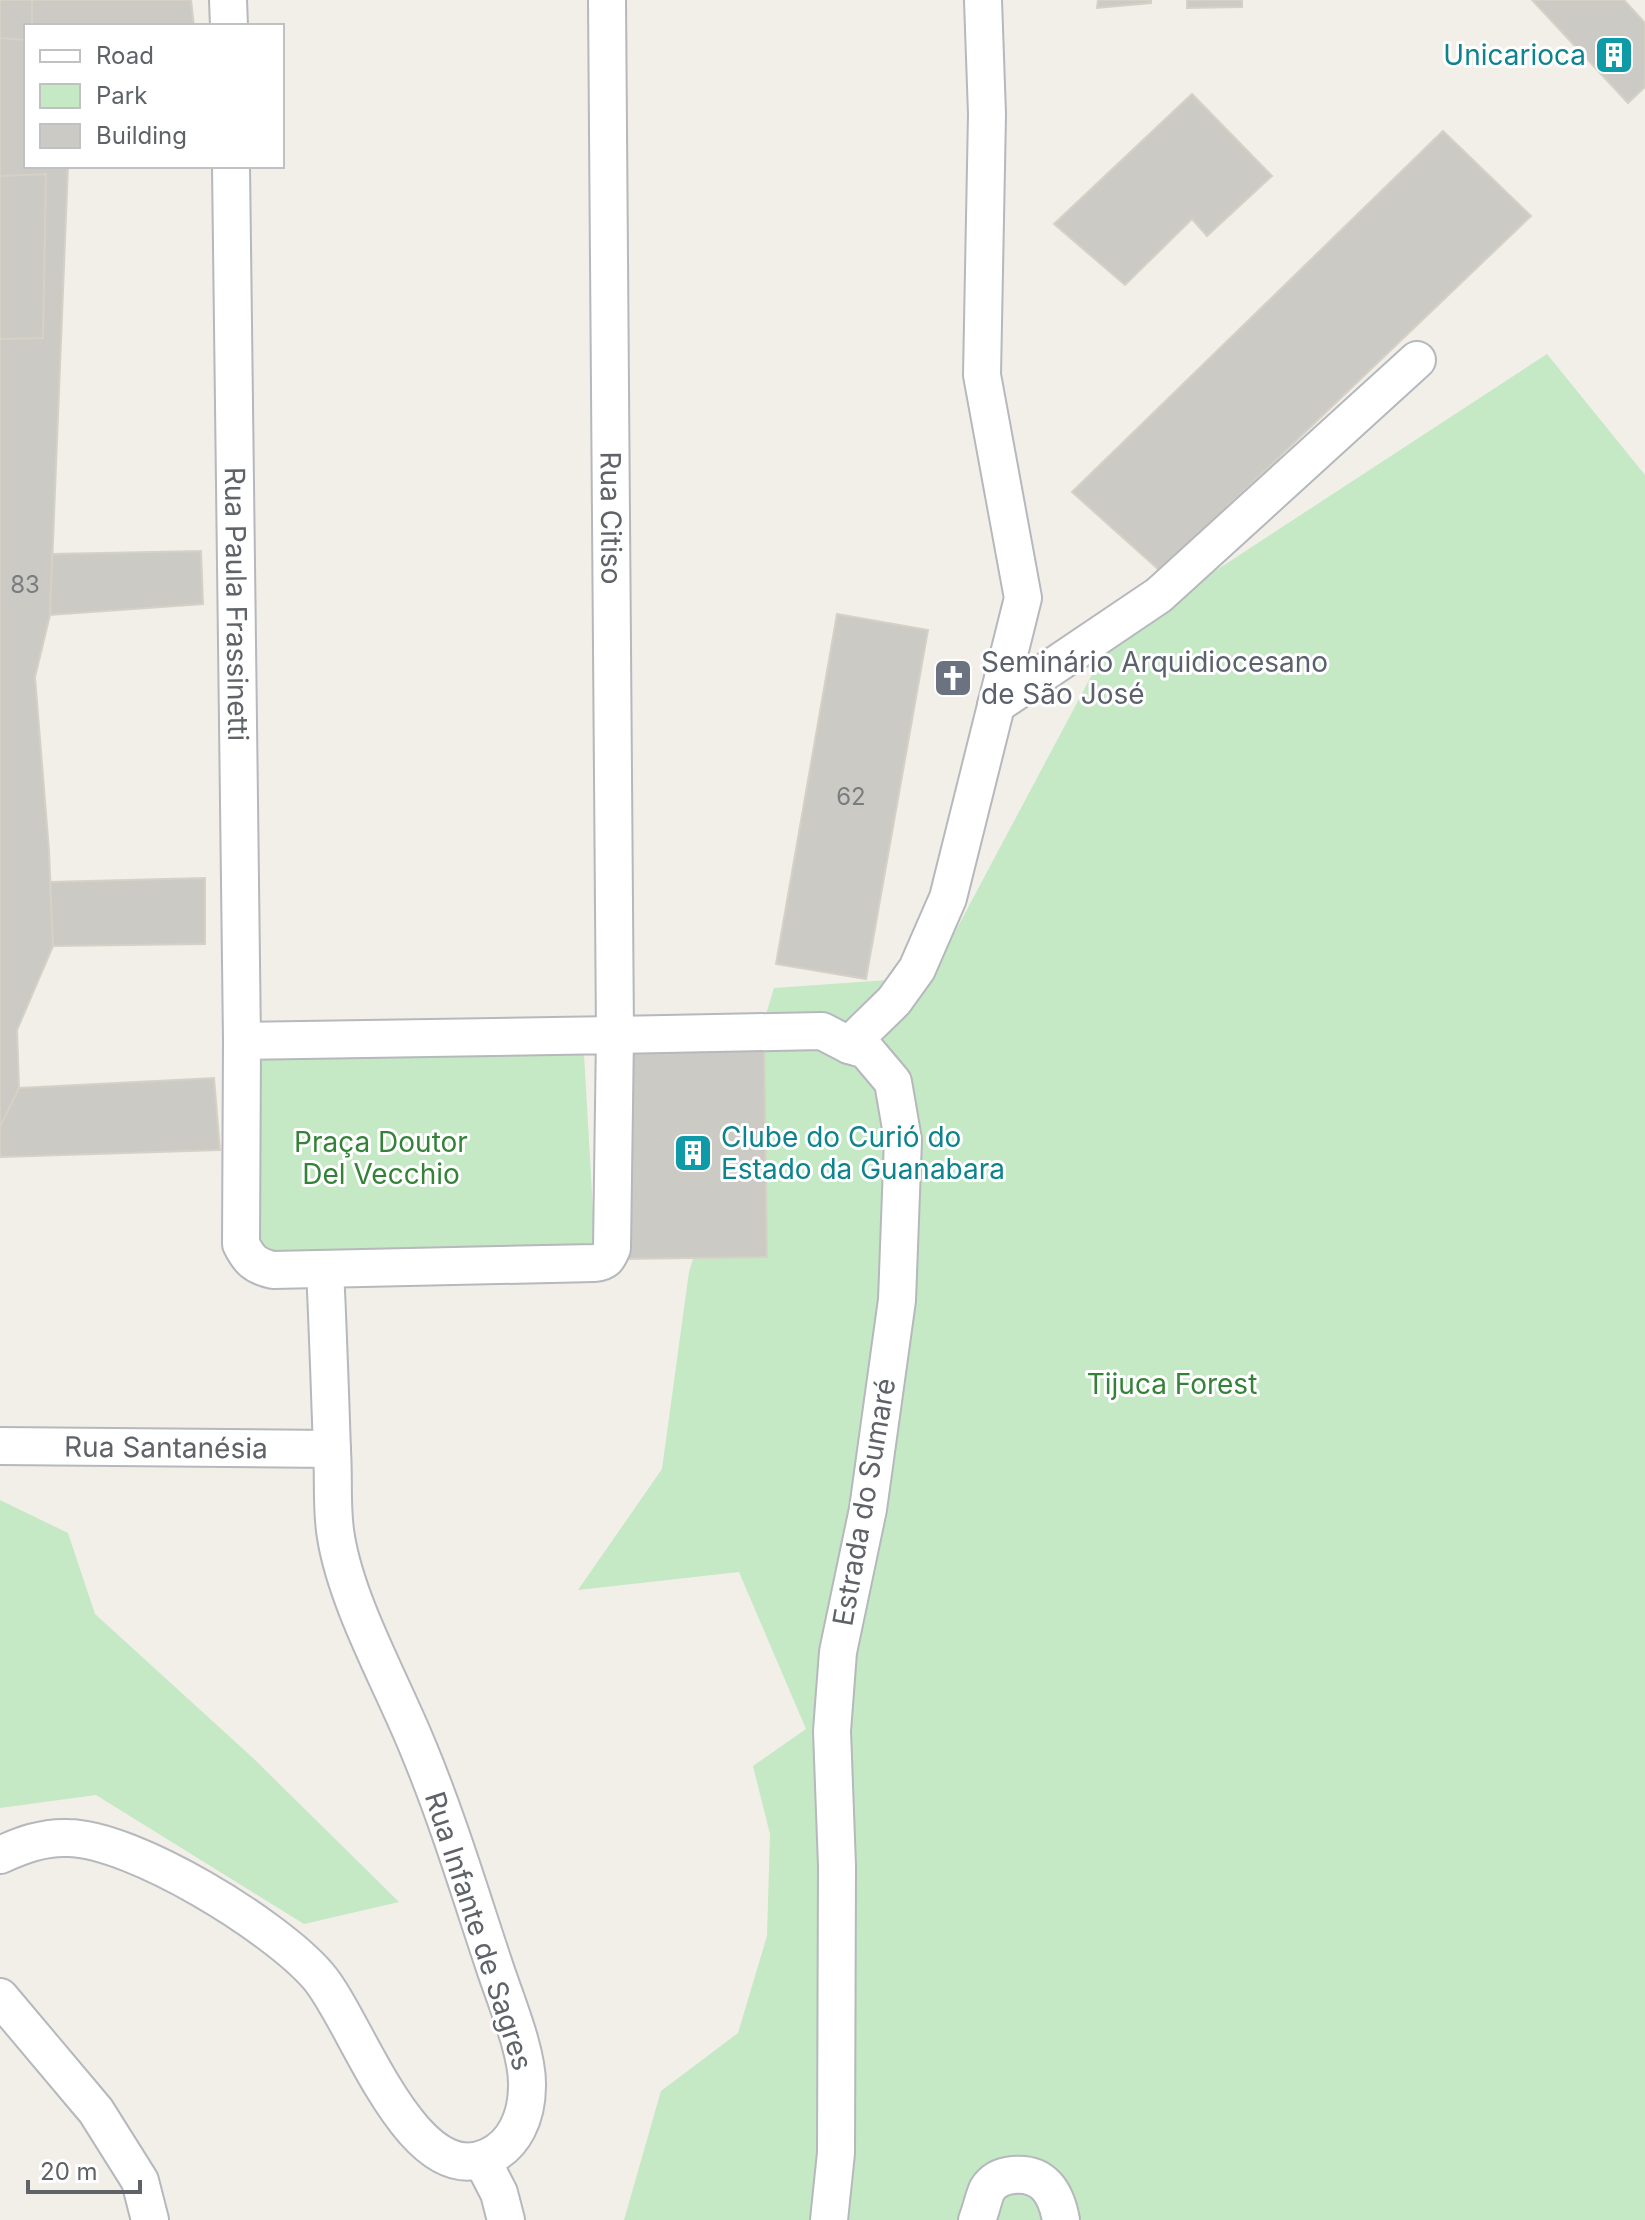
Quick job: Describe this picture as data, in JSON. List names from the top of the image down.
{
  "streets": {
    "street": [
      "Rua Citiso",
      "Rua Paula Frassinetti",
      "Rua Santanésia",
      "Estrada do Sumaré",
      "Rua Infante de Sagres"
    ]
  },
  "crossings": [
    ["Rua Citiso", "Estrada do Sumaré"],
    ["Rua Santanésia", "Rua Infante de Sagres"]
  ],
  "parks": ["Praça Doutor Del Vecchio", "Tijuca Forest"],
  "places": {
    "building": ["Unicarioca", "Clube do Curió do Estado da Guanabara"],
    "church": ["Seminário Arquidiocesano de São José"]
  },
  "house_numbers": ["83", "62"],
  "legend": ["Road", "Park", "Building"],
  "scale_bar": "20 m"
}
